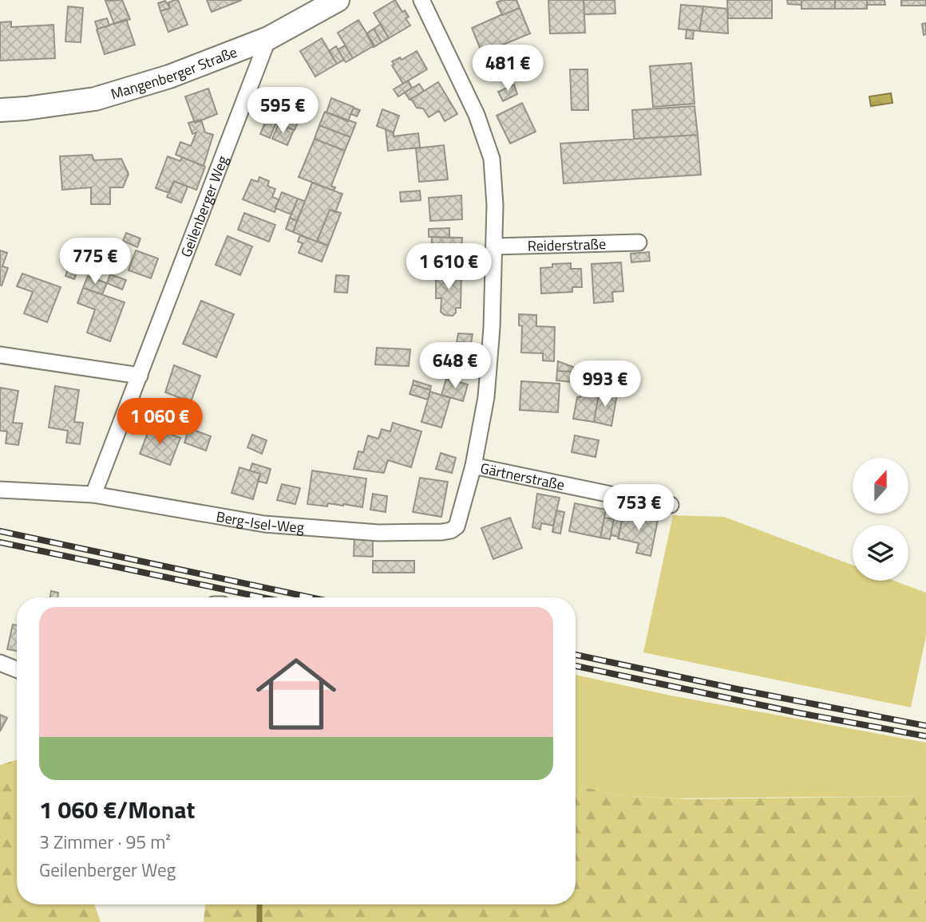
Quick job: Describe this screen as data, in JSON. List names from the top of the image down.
{
  "streets": {
    "main road": ["Mangenberger Straße"],
    "street": [
      "Geilenberger Weg",
      "Reiderstraße",
      "Gärtnerstraße",
      "Berg-Isel-Weg"
    ]
  },
  "crossings": [
    ["Mangenberger Straße", "Geilenberger Weg"],
    ["Geilenberger Weg", "Berg-Isel-Weg"],
    ["Gärtnerstraße", "Berg-Isel-Weg"]
  ],
  "north": "top",
  "page": {
    "price": [
      "481 €",
      "595 €",
      "775 €",
      "1 610 €",
      "648 €",
      "993 €",
      "1 060 €",
      "753 €"
    ],
    "list": [
      {
        "name": "1 060 €/Monat",
        "note": "3 Zimmer · 95 m² · Geilenberger Weg"
      }
    ]
  }
}
